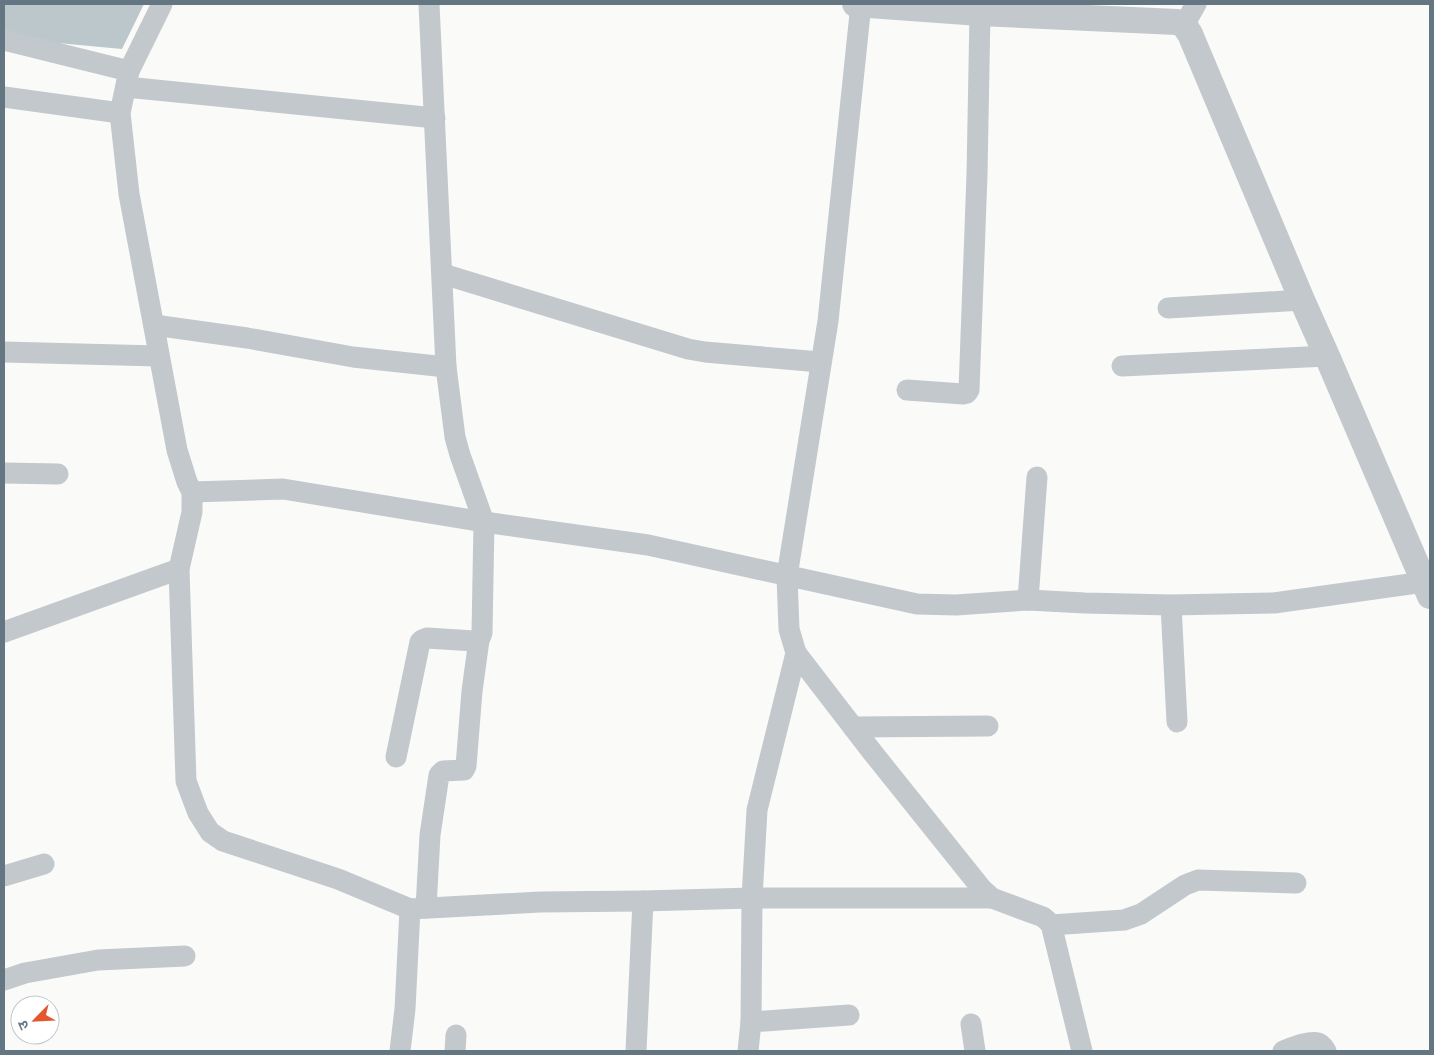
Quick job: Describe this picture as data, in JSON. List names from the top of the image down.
{
  "north": "bottom left"
}
